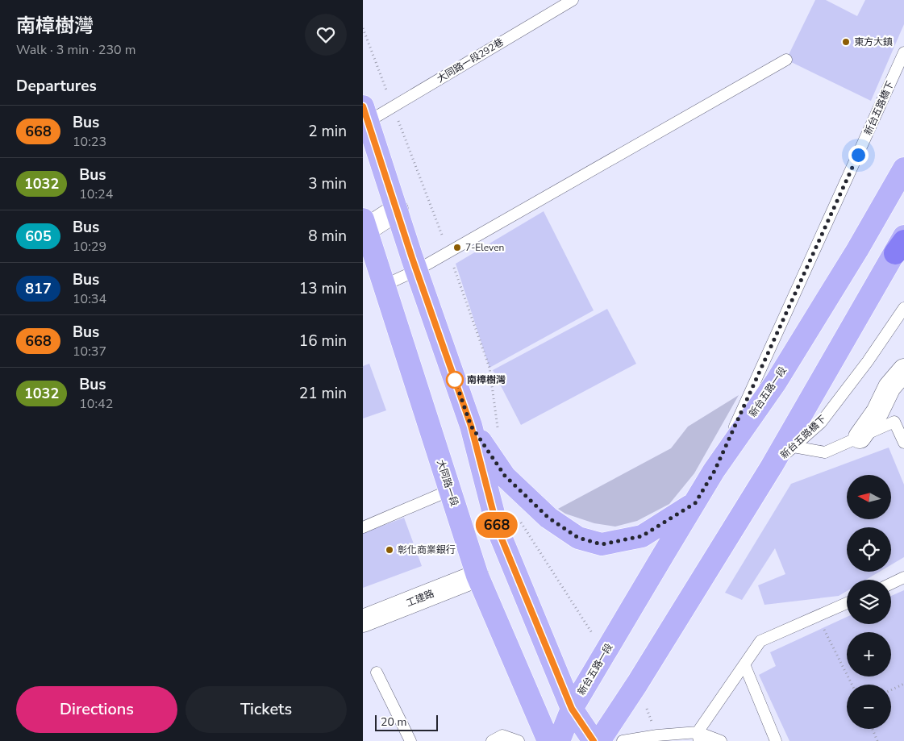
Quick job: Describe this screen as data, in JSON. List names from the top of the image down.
{
  "streets": {
    "main road": ["新台五路一段", "大同路一段"],
    "street": ["工建路"],
    "lane": ["大同路一段292巷", "新台五路橋下"]
  },
  "crossings": [
    ["新台五路橋下", "新台五路一段"],
    ["大同路一段", "工建路"]
  ],
  "places": [
    "東方大鎮",
    "7-Eleven",
    "南樟樹灣",
    "彰化商業銀行"
  ],
  "lines": ["bus line 668"],
  "scale_bar": "20 m",
  "north": "left",
  "page": {
    "heading": [
      ["南樟樹灣", "Walk · 3 min · 230 m"],
      "Departures"
    ],
    "on_map": "668",
    "list": [
      {
        "mark": "668",
        "name": "Bus",
        "note": "10:23",
        "value": "2 min"
      },
      {
        "mark": "1032",
        "name": "Bus",
        "note": "10:24",
        "value": "3 min"
      },
      {
        "mark": "605",
        "name": "Bus",
        "note": "10:29",
        "value": "8 min"
      },
      {
        "mark": "817",
        "name": "Bus",
        "note": "10:34",
        "value": "13 min"
      },
      {
        "mark": "668",
        "name": "Bus",
        "note": "10:37",
        "value": "16 min"
      },
      {
        "mark": "1032",
        "name": "Bus",
        "note": "10:42",
        "value": "21 min"
      }
    ],
    "map_buttons": ["+", "−"],
    "buttons": ["Directions", "Tickets"],
    "scale": "20 m"
  }
}
